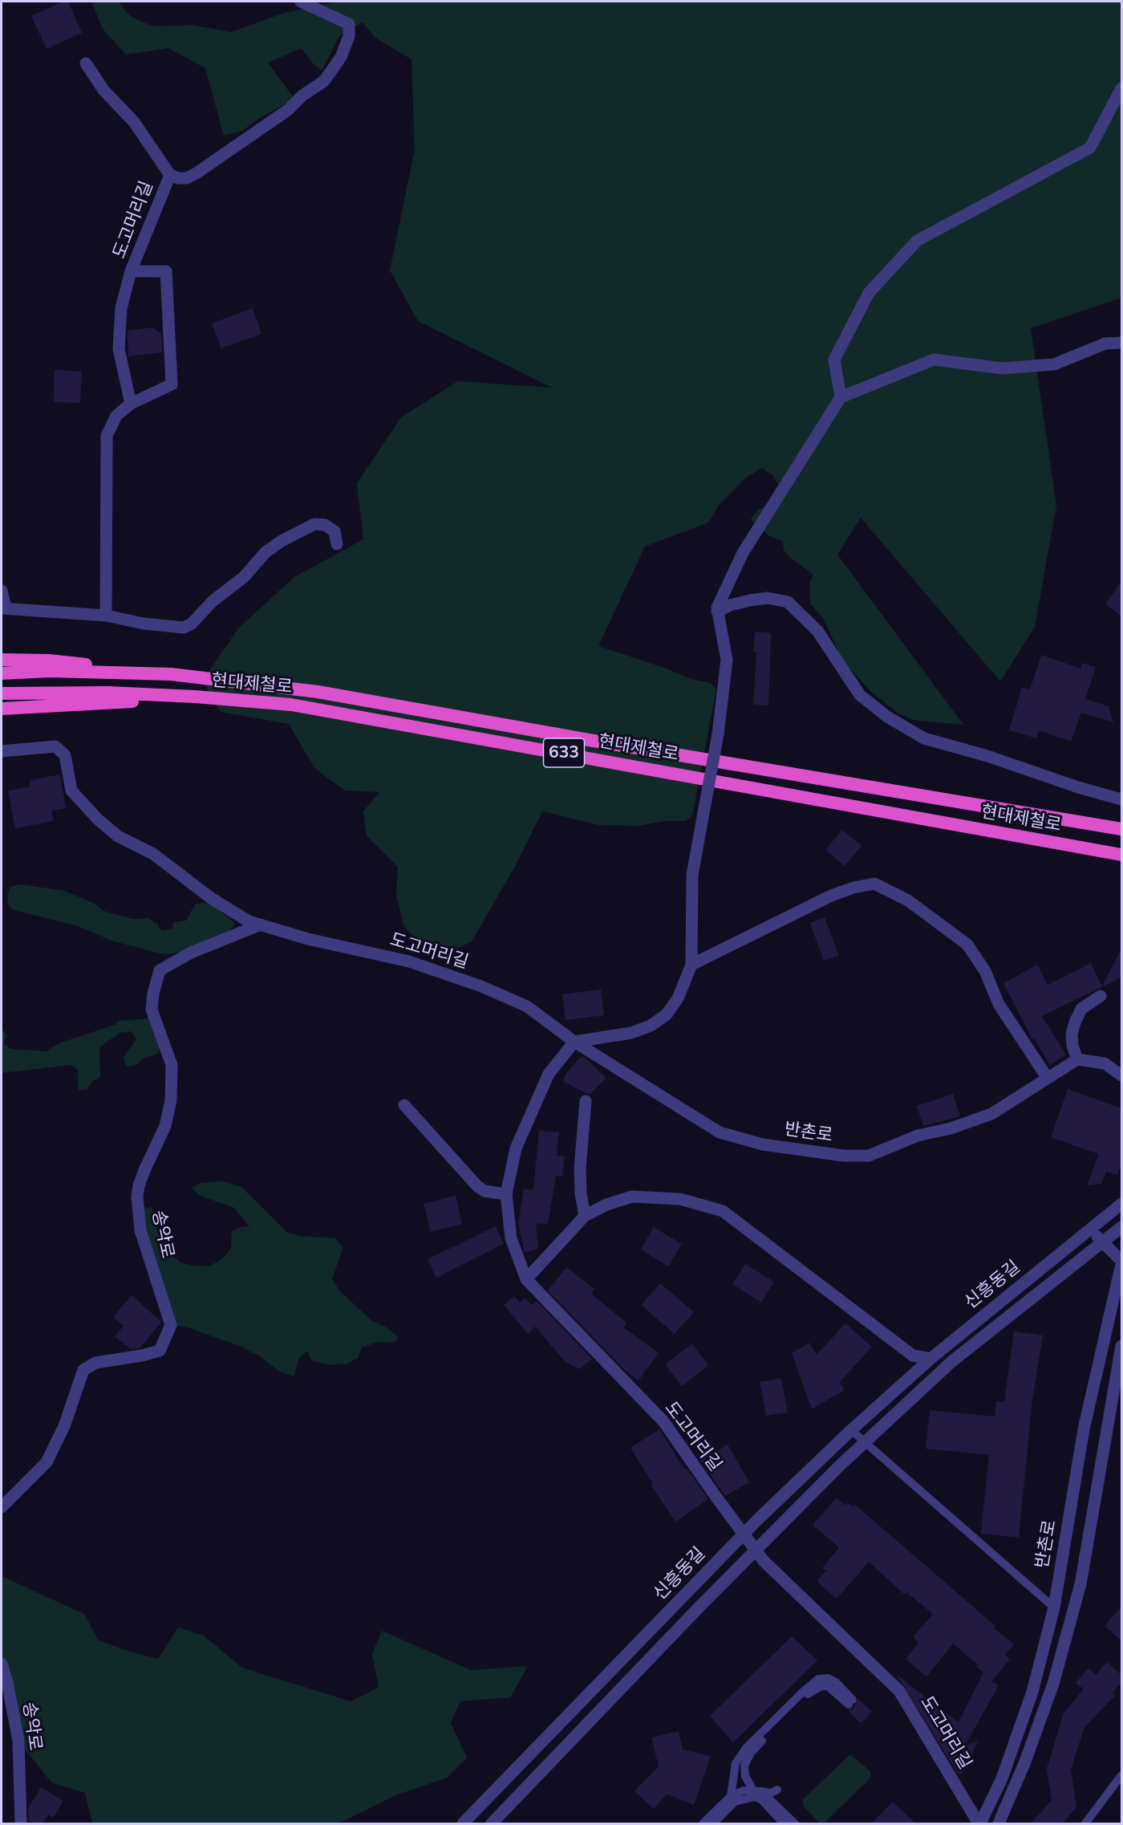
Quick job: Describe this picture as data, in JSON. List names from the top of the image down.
{
  "streets": {
    "highway": ["현대제철로", "633"],
    "street": [
      "도고머리길",
      "반촌로",
      "송악로",
      "신흥동길"
    ]
  },
  "crossings": [
    ["도고머리길", "반촌로"],
    ["도고머리길", "송악로"]
  ]
}
